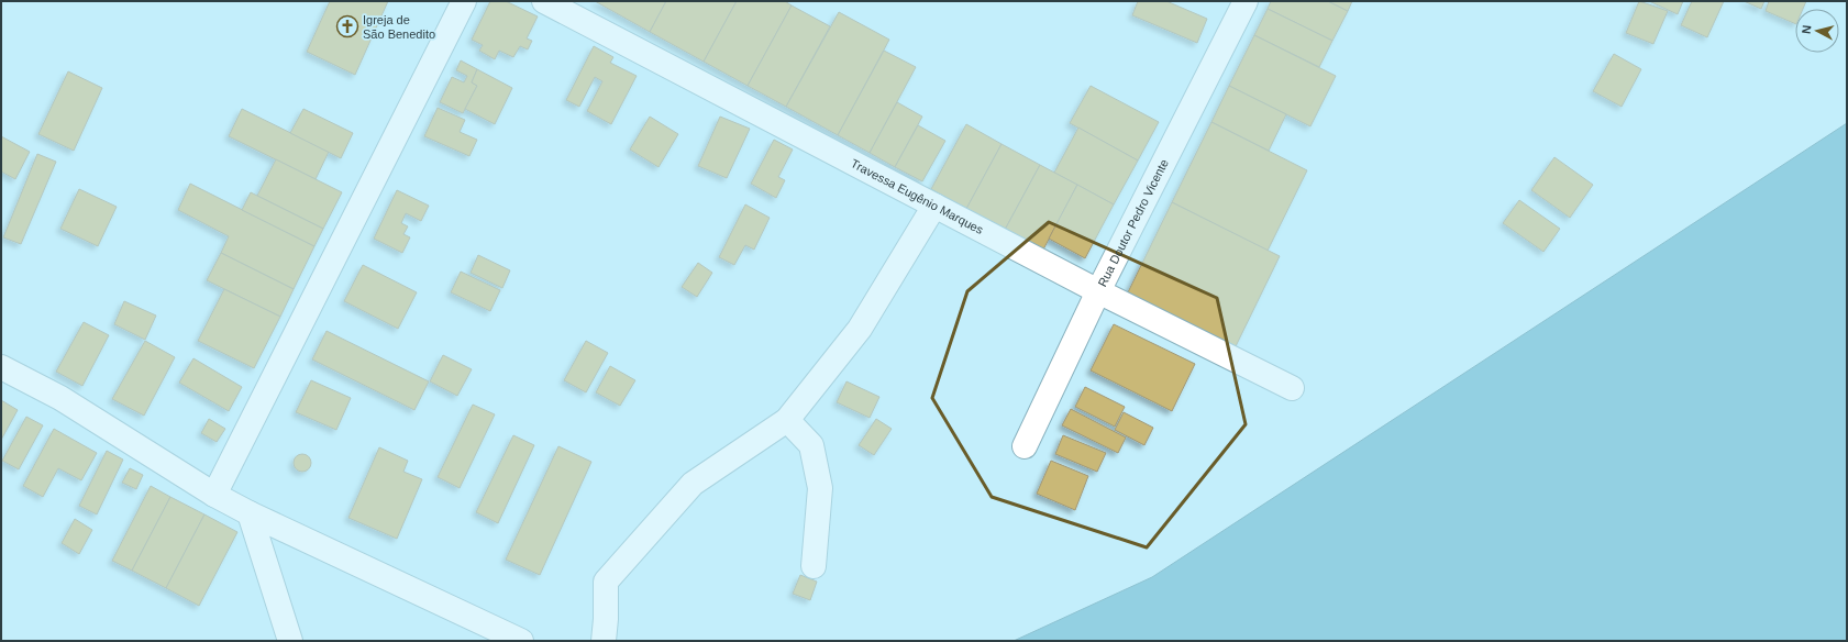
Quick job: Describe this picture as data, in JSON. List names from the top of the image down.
{
  "streets": {
    "street": ["Travessa Eugênio Marques", "Rua Doutor Pedro Vicente"]
  },
  "crossings": [
    ["Travessa Eugênio Marques", "Rua Doutor Pedro Vicente"]
  ],
  "places": {
    "church": ["Igreja de São Benedito"]
  },
  "north": "left"
}
